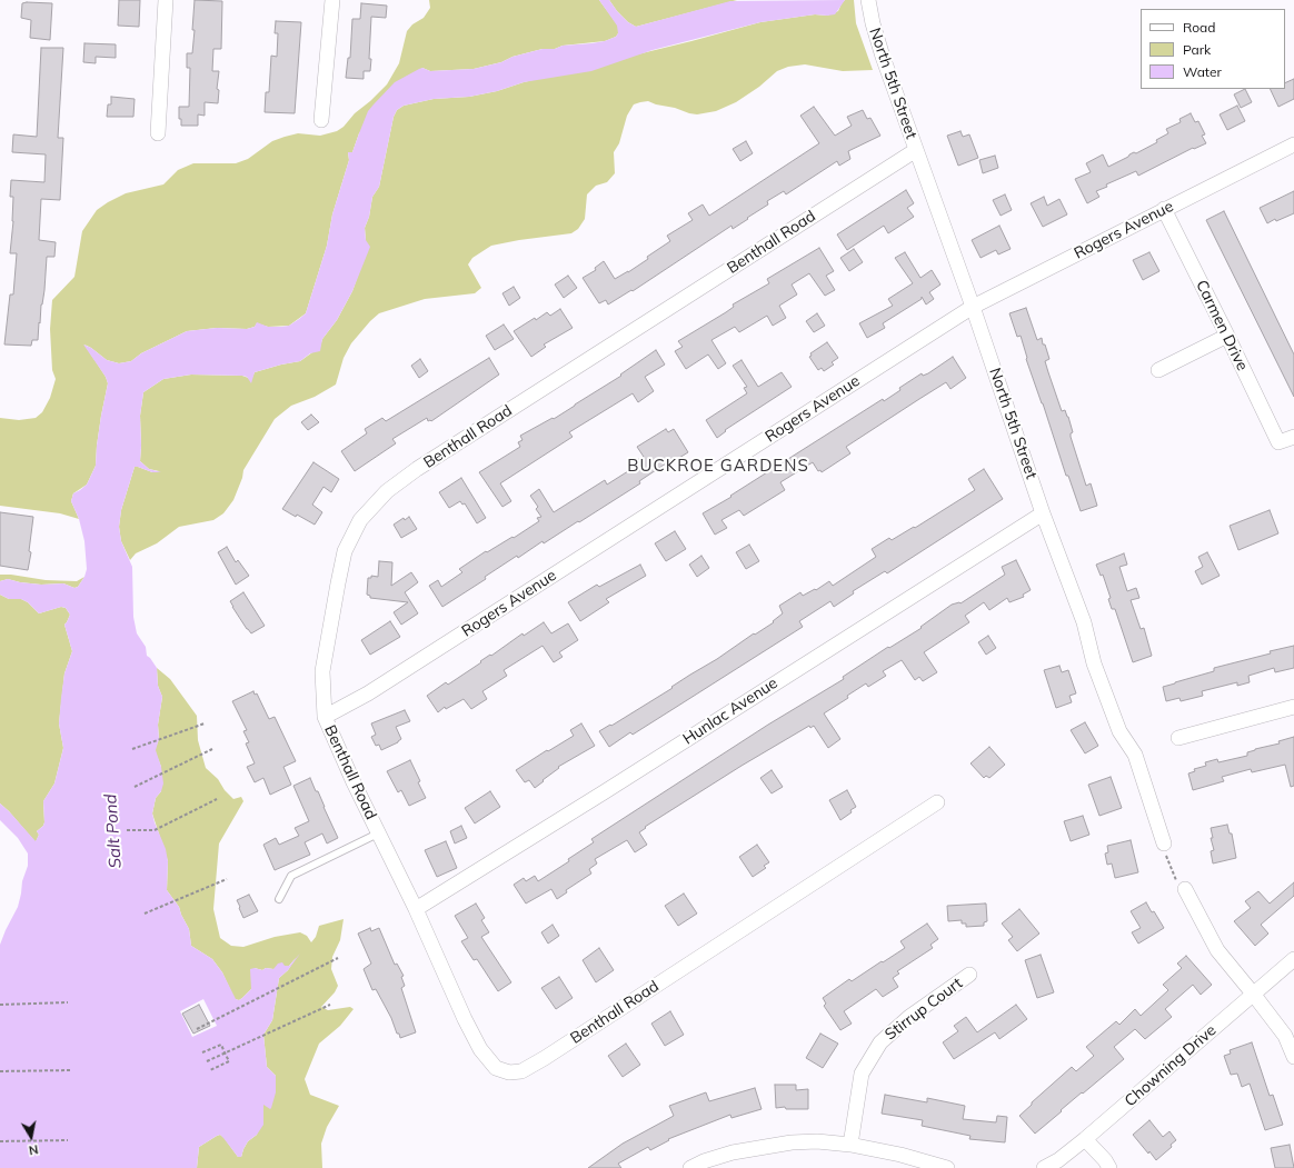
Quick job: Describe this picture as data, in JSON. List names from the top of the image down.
{
  "streets": {
    "street": [
      "North 5th Street",
      "Rogers Avenue",
      "Benthall Road",
      "Carmen Drive",
      "Hunlac Avenue",
      "Stirrup Court",
      "Chowning Drive"
    ]
  },
  "crossings": [
    ["North 5th Street", "Rogers Avenue"],
    ["North 5th Street", "Benthall Road"],
    ["North 5th Street", "Hunlac Avenue"],
    ["Rogers Avenue", "Benthall Road"],
    ["Rogers Avenue", "Carmen Drive"],
    ["Benthall Road", "Hunlac Avenue"]
  ],
  "districts": ["BUCKROE GARDENS"],
  "water": ["Salt Pond"],
  "legend": ["Road", "Park", "Water"],
  "north": "bottom"
}
